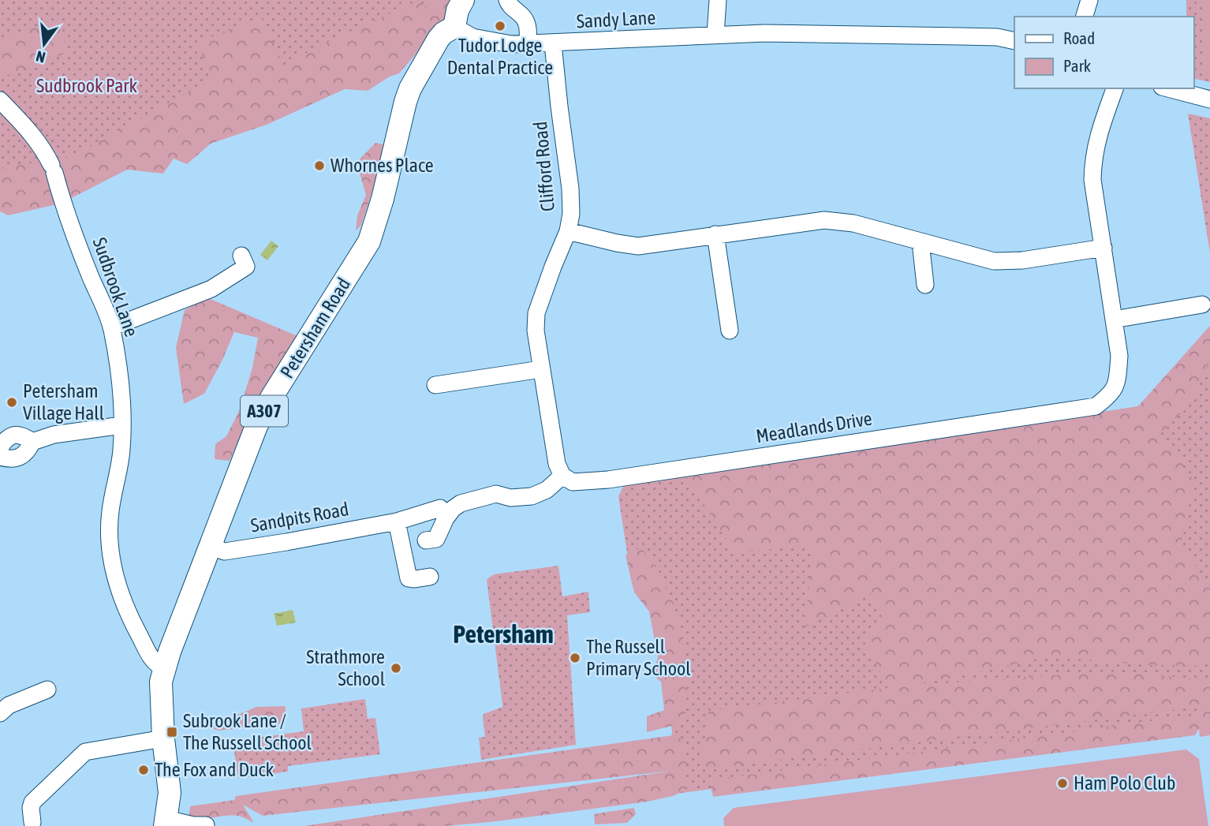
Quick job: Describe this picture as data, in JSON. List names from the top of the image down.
{
  "streets": {
    "main road": ["Petersham Road", "A307"],
    "street": [
      "Sandy Lane",
      "Clifford Road",
      "Sudbrook Lane",
      "Meadlands Drive",
      "Sandpits Road"
    ]
  },
  "crossings": [
    ["Sandy Lane", "Clifford Road"],
    ["Sandy Lane", "Petersham Road"],
    ["Clifford Road", "Meadlands Drive"],
    ["Sudbrook Lane", "Petersham Road"],
    ["Petersham Road", "Sandpits Road"]
  ],
  "districts": ["Petersham"],
  "parks": ["Sudbrook Park"],
  "places": {
    "other": [
      "Tudor Lodge Dental Practice",
      "Whornes Place",
      "Petersham Village Hall",
      "The Russell Primary School",
      "Strathmore School",
      "The Fox and Duck",
      "Ham Polo Club"
    ],
    "transit": ["Subrook Lane / The Russell School"]
  },
  "legend": ["Road", "Park"],
  "north": "bottom"
}
